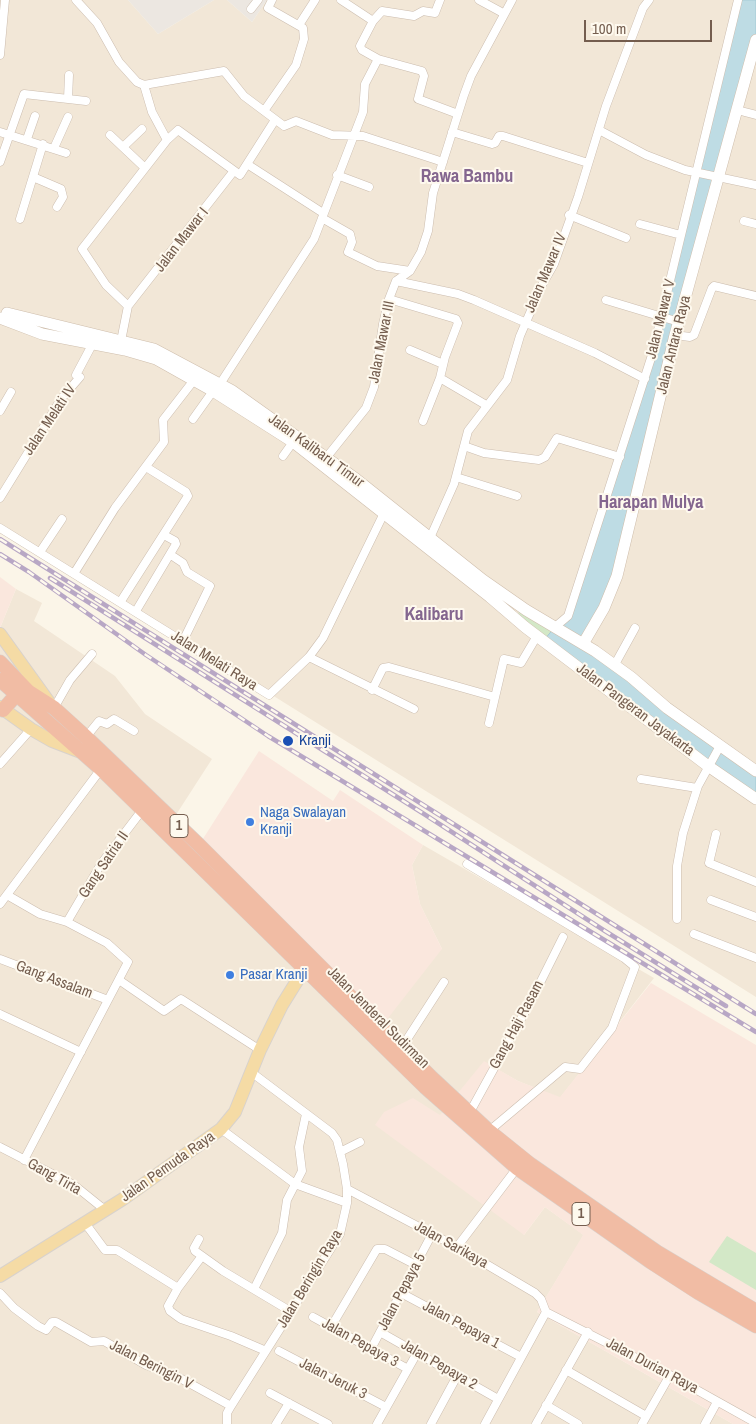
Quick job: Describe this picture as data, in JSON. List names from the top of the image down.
{
  "streets": {
    "highway": ["1", "Jalan Jenderal Sudirman"],
    "main road": ["Jalan Pemuda Raya"],
    "street": [
      "Jalan Mawar I",
      "Jalan Mawar IV",
      "Jalan Mawar V",
      "Jalan Mawar III",
      "Jalan Antara Raya",
      "Jalan Melati IV",
      "Jalan Kalibaru Timur",
      "Jalan Melati Raya",
      "Jalan Pangeran Jayakarta",
      "Gang Satria II",
      "Gang Assalam",
      "Gang Haji Rasam",
      "Gang Tirta",
      "Jalan Sarikaya",
      "Jalan Beringin Raya",
      "Jalan Pepaya 5",
      "Jalan Pepaya 1",
      "Jalan Pepaya 3",
      "Jalan Beringin V",
      "Jalan Pepaya 2",
      "Jalan Durian Raya",
      "Jalan Jeruk 3"
    ]
  },
  "crossings": [
    ["Jalan Mawar IV", "Jalan Kalibaru Timur"],
    ["Jalan Mawar V", "Jalan Kalibaru Timur"],
    ["Jalan Mawar III", "Jalan Kalibaru Timur"],
    ["Jalan Antara Raya", "Jalan Kalibaru Timur"],
    ["Jalan Antara Raya", "Jalan Pangeran Jayakarta"],
    ["Jalan Melati IV", "Jalan Kalibaru Timur"],
    ["Jalan Kalibaru Timur", "Jalan Melati Raya"],
    ["Jalan Kalibaru Timur", "Jalan Pangeran Jayakarta"],
    ["1", "Jalan Jenderal Sudirman"],
    ["Gang Satria II", "Jalan Jenderal Sudirman"],
    ["Jalan Jenderal Sudirman", "Gang Haji Rasam"],
    ["Jalan Jenderal Sudirman", "Jalan Pemuda Raya"],
    ["Jalan Pemuda Raya", "Gang Tirta"],
    ["Jalan Pemuda Raya", "Jalan Beringin Raya"],
    ["Jalan Sarikaya", "Jalan Beringin Raya"],
    ["Jalan Sarikaya", "Jalan Pepaya 5"],
    ["Jalan Sarikaya", "Jalan Durian Raya"],
    ["Jalan Beringin Raya", "Jalan Beringin V"],
    ["Jalan Pepaya 5", "Jalan Pepaya 1"],
    ["Jalan Pepaya 5", "Jalan Pepaya 3"],
    ["Jalan Pepaya 5", "Jalan Pepaya 2"]
  ],
  "districts": ["Rawa Bambu", "Harapan Mulya", "Kalibaru"],
  "places": ["Kranji", "Naga Swalayan Kranji", "Pasar Kranji"],
  "scale_bar": "100 m"
}
